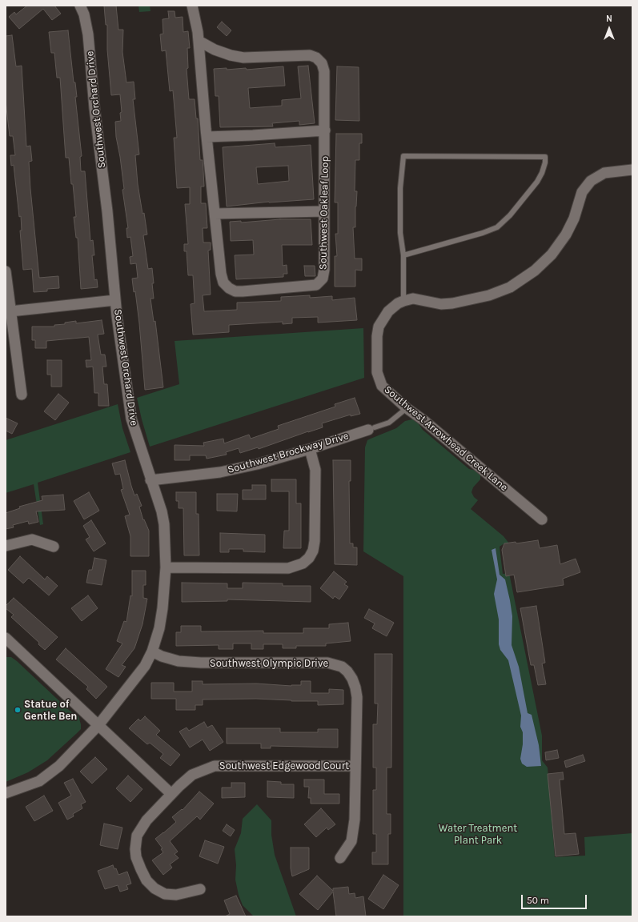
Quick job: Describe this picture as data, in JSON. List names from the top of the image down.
{
  "streets": {
    "street": [
      "Southwest Orchard Drive",
      "Southwest Oakleaf Loop",
      "Southwest Arrowhead Creek Lane",
      "Southwest Brockway Drive",
      "Southwest Olympic Drive",
      "Southwest Edgewood Court"
    ]
  },
  "crossings": [
    ["Southwest Orchard Drive", "Southwest Brockway Drive"],
    ["Southwest Orchard Drive", "Southwest Olympic Drive"],
    ["Southwest Olympic Drive", "Southwest Edgewood Court"]
  ],
  "parks": ["Water Treatment Plant Park"],
  "places": ["Statue of Gentle Ben"],
  "scale_bar": "50 m",
  "north": "top"
}
